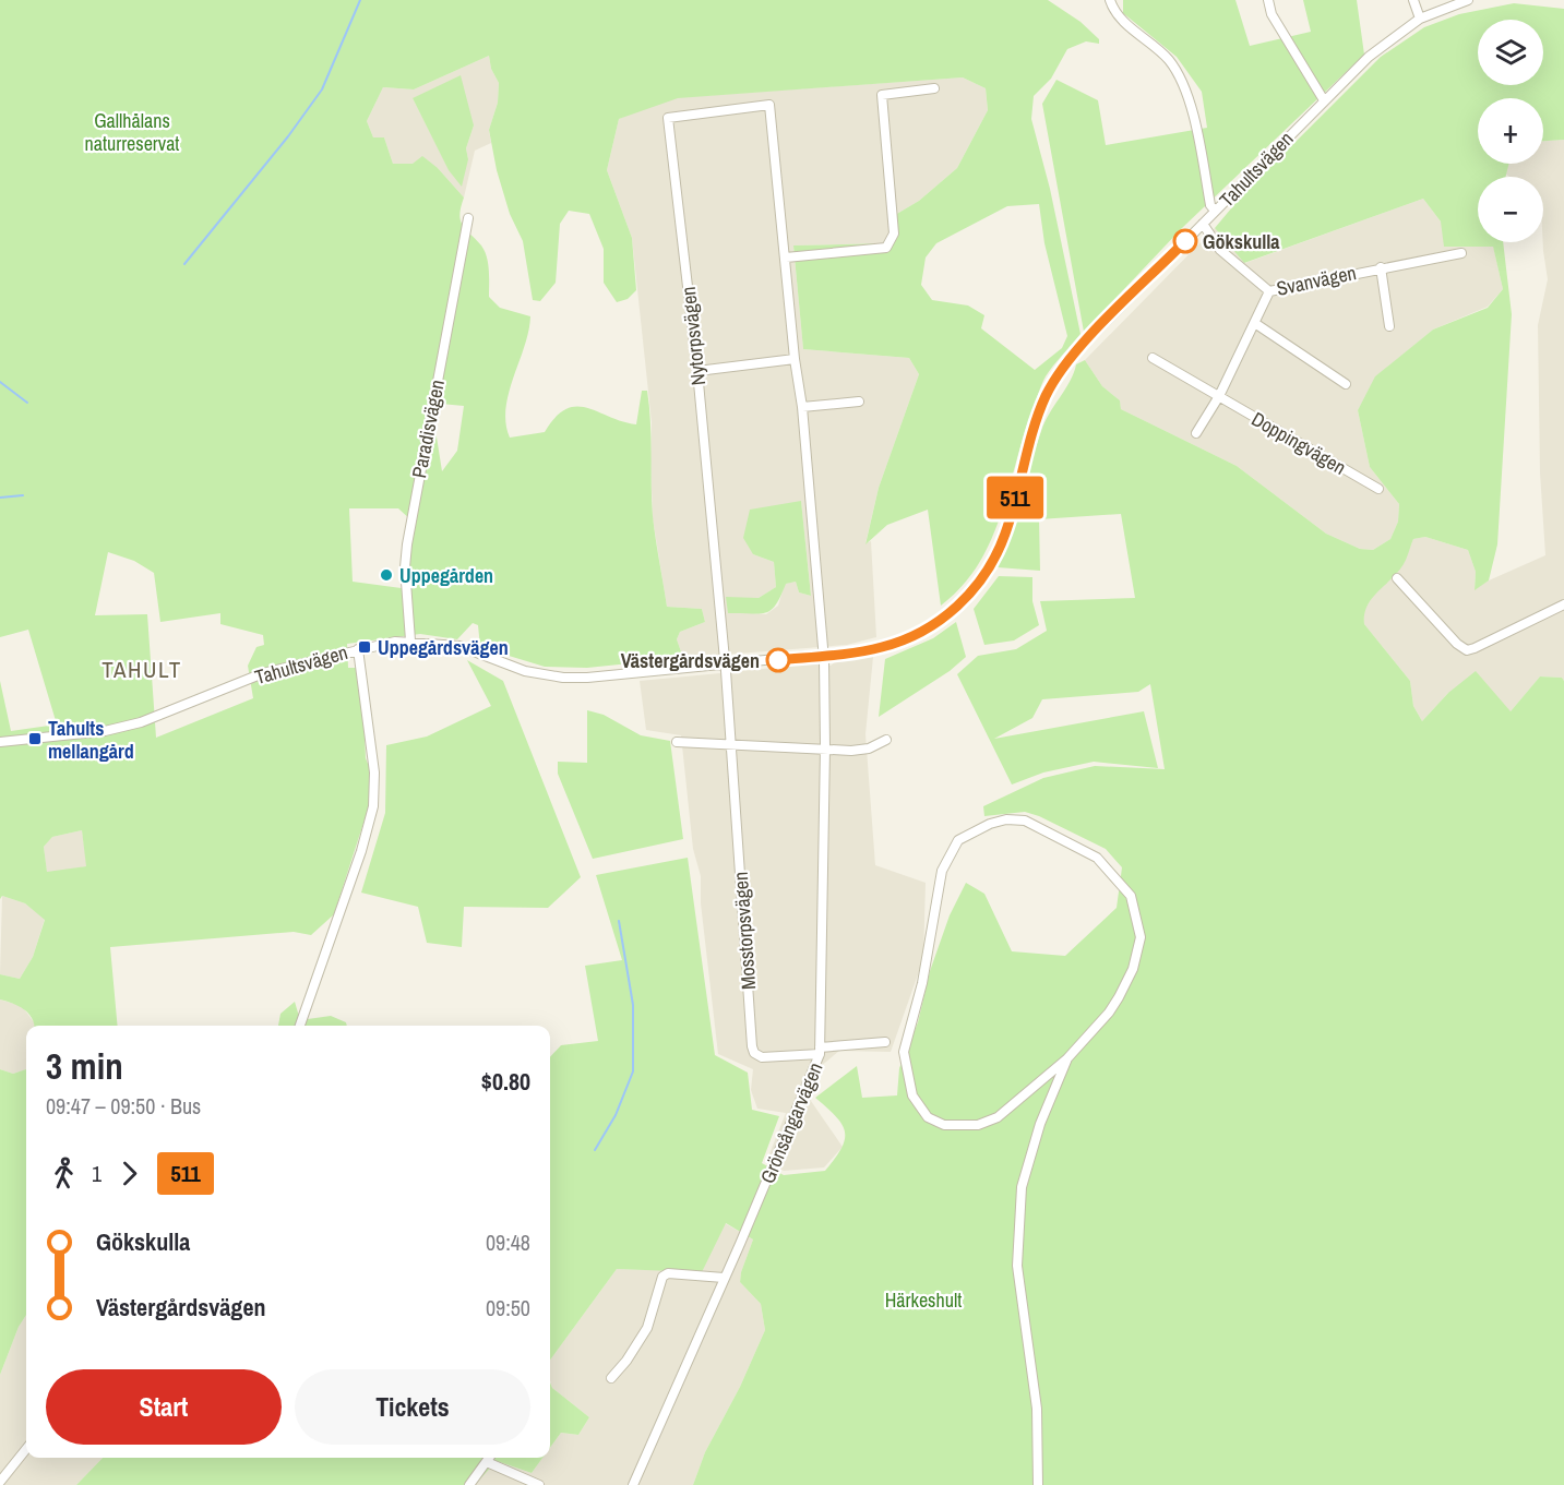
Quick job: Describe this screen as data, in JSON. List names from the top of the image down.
{
  "streets": {
    "street": [
      "Tahultsvägen",
      "Svanvägen",
      "Nytorpsvägen",
      "Paradisvägen",
      "Doppingvägen",
      "Mosstorpsvägen",
      "Grönsångarvägen"
    ]
  },
  "crossings": [
    ["Tahultsvägen", "Svanvägen"],
    ["Tahultsvägen", "Nytorpsvägen"],
    ["Tahultsvägen", "Paradisvägen"],
    ["Tahultsvägen", "Mosstorpsvägen"],
    ["Tahultsvägen", "Grönsångarvägen"],
    ["Nytorpsvägen", "Mosstorpsvägen"],
    ["Mosstorpsvägen", "Grönsångarvägen"]
  ],
  "districts": ["TAHULT"],
  "parks": ["Gallhålans naturreservat", "Härkeshult"],
  "places": {
    "other": ["Gökskulla", "Uppegården", "Västergårdsvägen"],
    "transit": ["Uppegårdsvägen", "Tahults mellangård"]
  },
  "lines": ["bus line 511"],
  "page": {
    "on_map": "511",
    "map_buttons": ["+", "−"],
    "heading": ["3 min", "09:47 – 09:50 · Bus", "$0.80"],
    "legs": ["1", "511"],
    "list": [
      {
        "name": "Gökskulla",
        "value": "09:48"
      },
      {
        "name": "Västergårdsvägen",
        "value": "09:50"
      }
    ],
    "buttons": ["Start", "Tickets"]
  }
}
